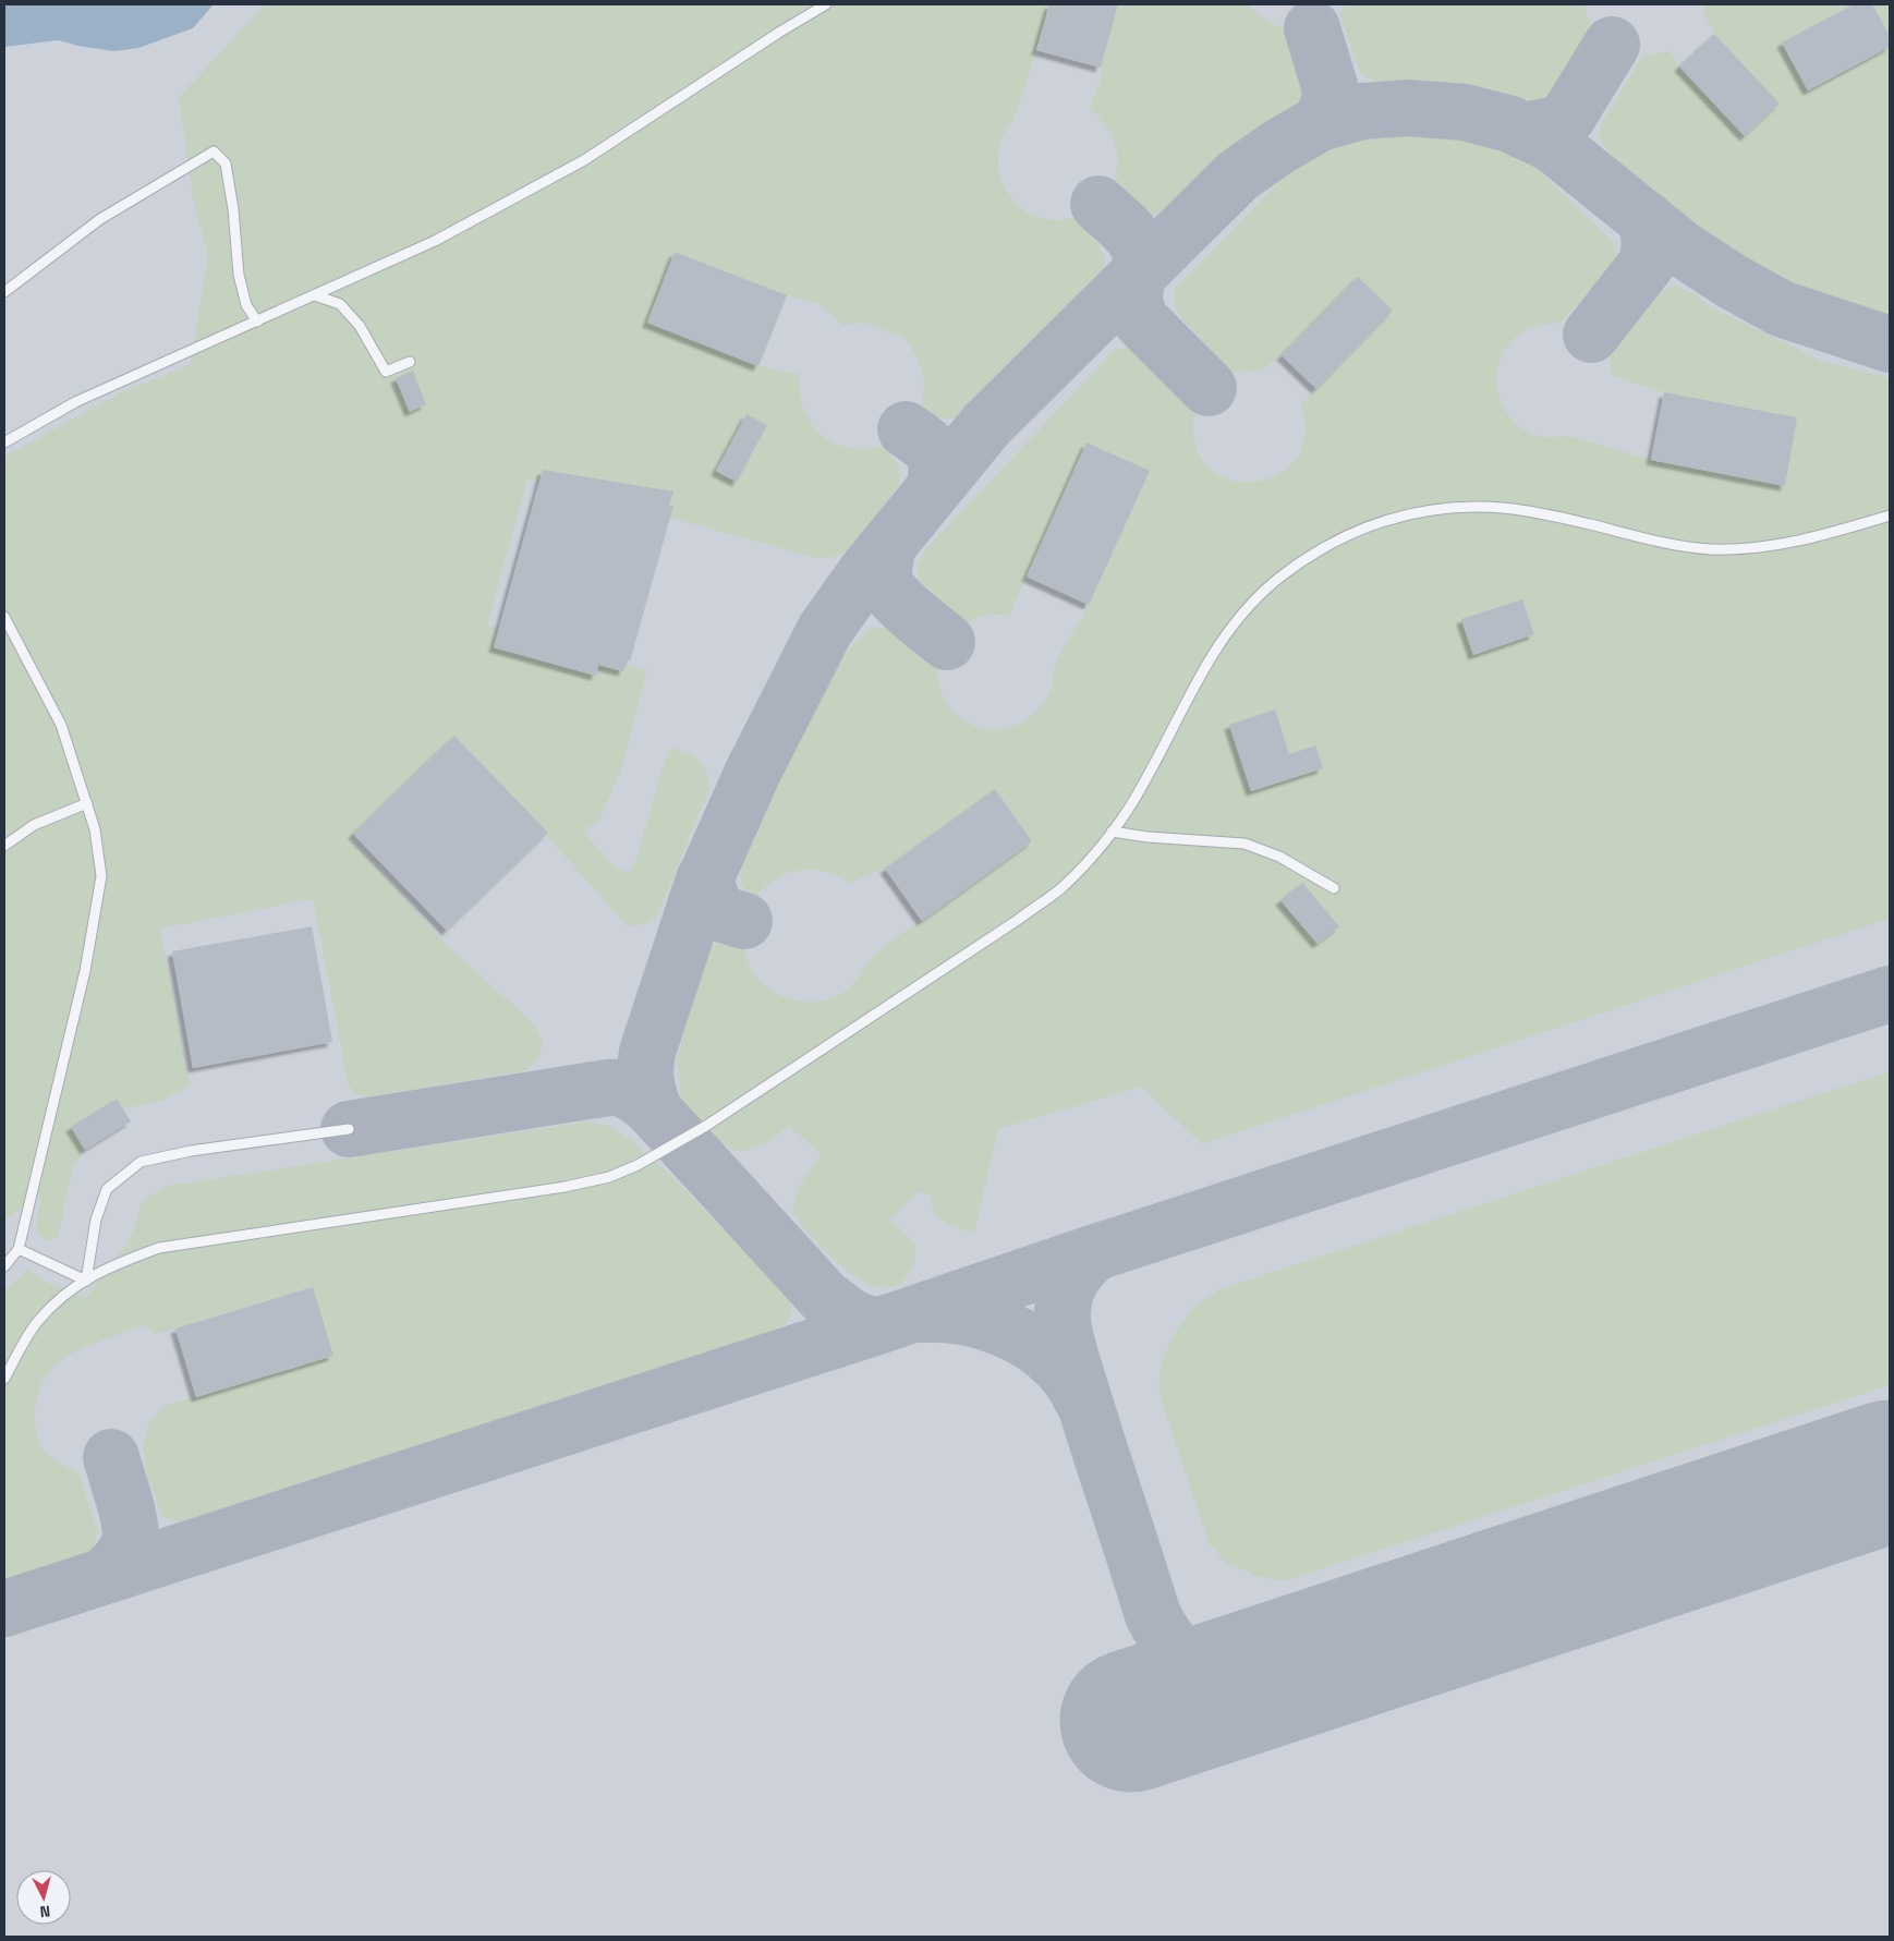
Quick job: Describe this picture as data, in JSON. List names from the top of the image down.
{
  "north": "bottom"
}
